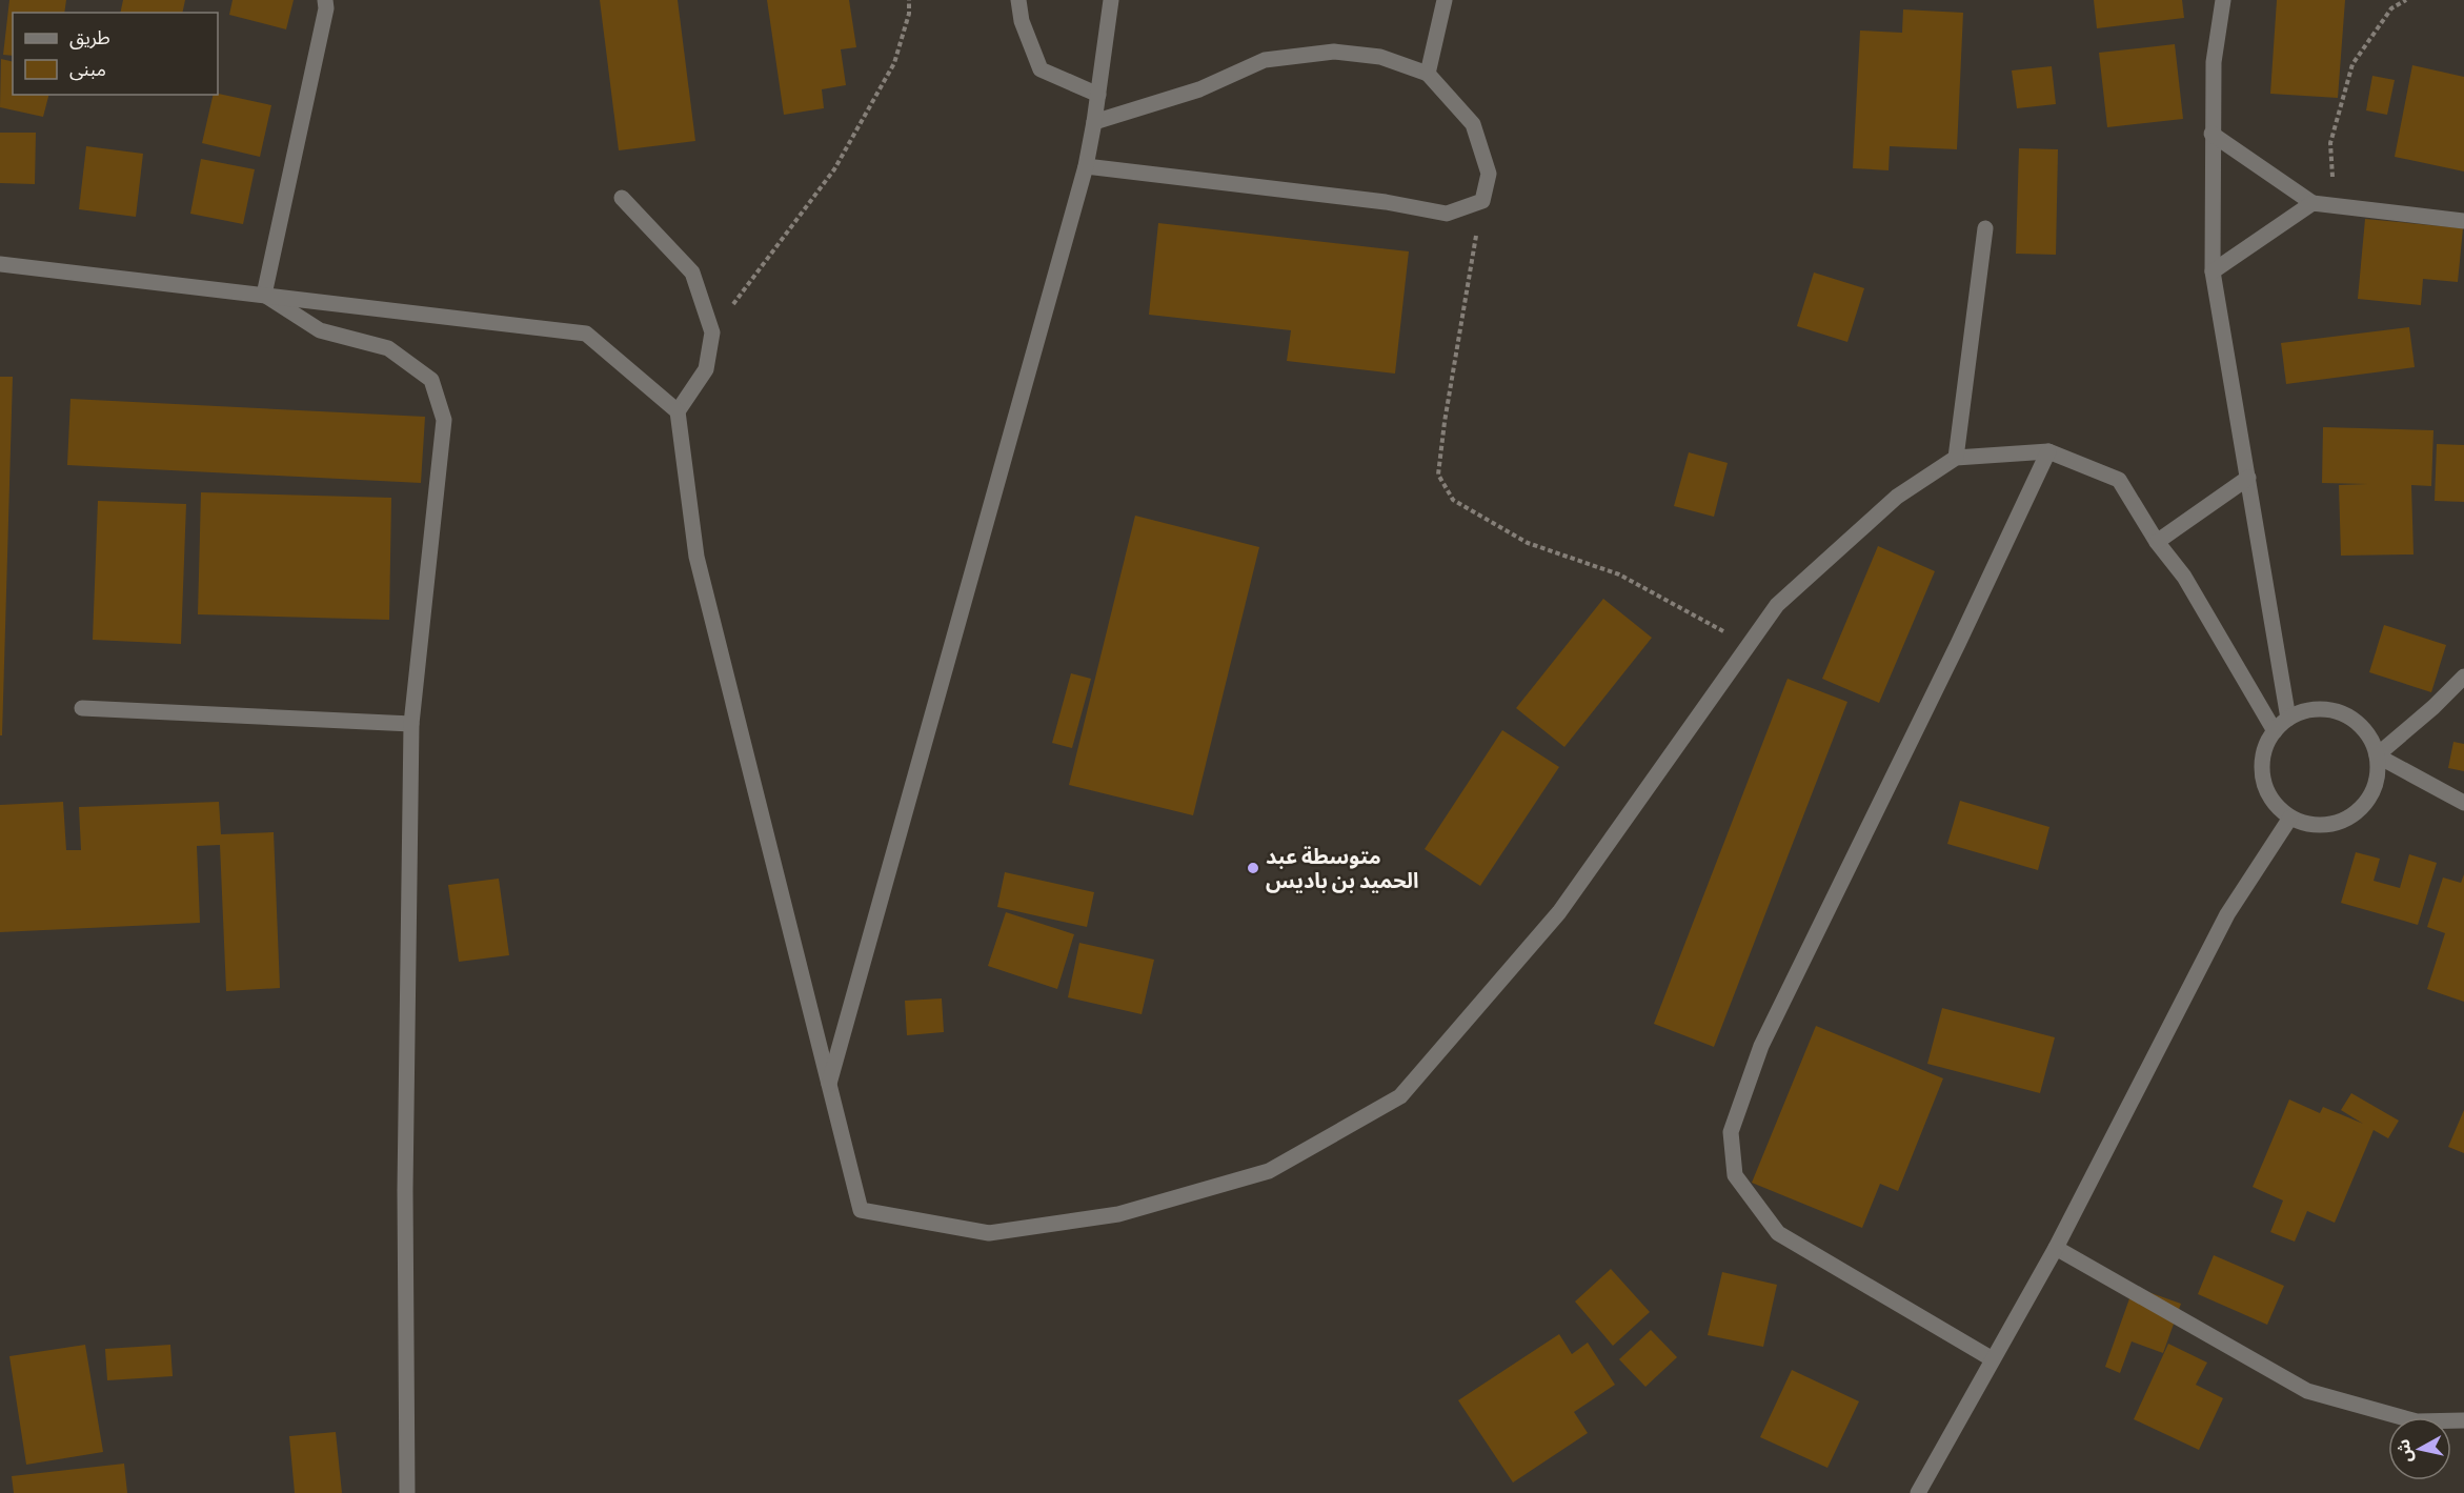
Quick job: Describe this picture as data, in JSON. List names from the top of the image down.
{
  "places": ["متوسطة عبد الحميد بن باديس"],
  "legend": ["طريق", "مبنى"],
  "north": "left"
}
